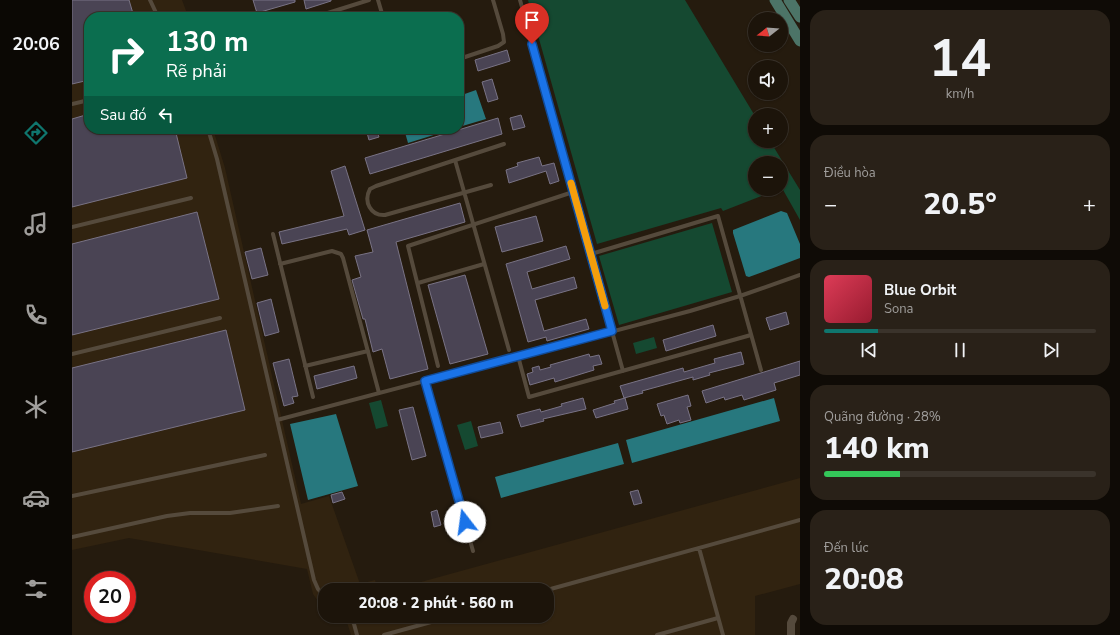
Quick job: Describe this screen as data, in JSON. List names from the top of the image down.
{
  "north": "left",
  "page": {
    "tabs": "20:06",
    "tile": [
      ["14", "km/h"],
      "Điều hòa",
      ["Quãng đường · 28%", "140 km"],
      ["Đến lúc", "20:08"]
    ],
    "map_buttons": ["+", "−"],
    "turn": ["130 m", "Rẽ phải"],
    "then": "Sau đó",
    "heat": ["−", "20.5°", "+"],
    "song": ["Blue Orbit", "Sona"],
    "limit": "20",
    "trip": "20:08 · 2 phút · 560 m"
  }
}
